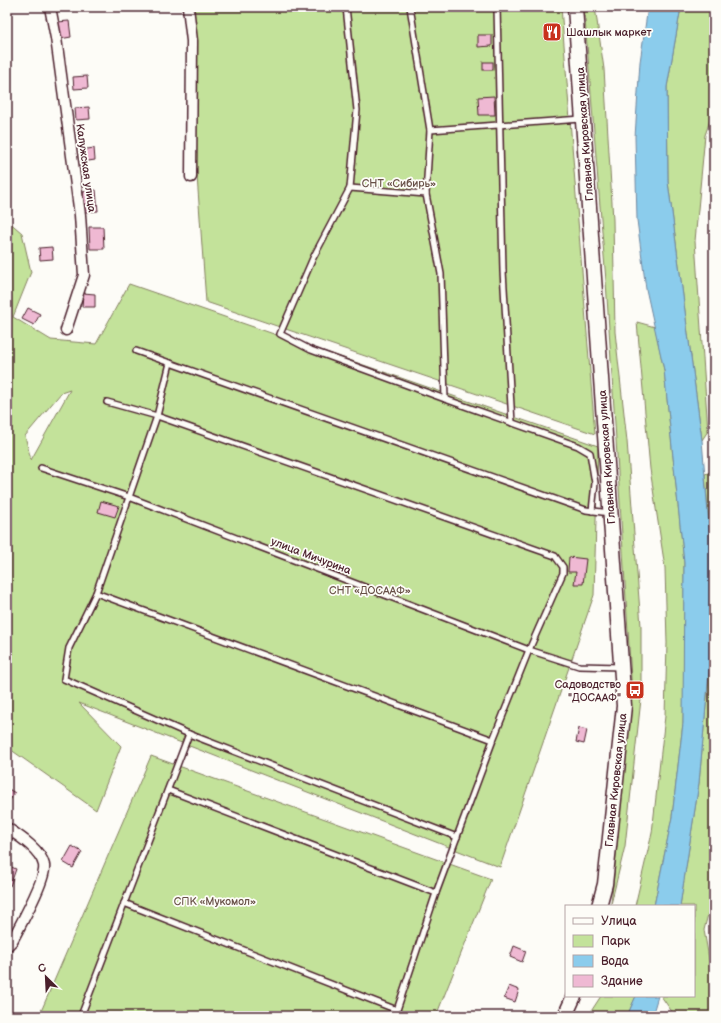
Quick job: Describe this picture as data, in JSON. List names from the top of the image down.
{
  "streets": {
    "main road": ["Главная Кировская улица"],
    "street": ["Калужская улица"],
    "lane": ["улица Мичурина"]
  },
  "crossings": [
    ["Главная Кировская улица", "улица Мичурина"]
  ],
  "parks": ["СНТ «Сибирь»", "СНТ «ДОСААФ»", "СПК «Мукомол»"],
  "places": {
    "restaurant": ["Шашлык маркет"],
    "bus stop": ["Садоводство \"ДОСААФ\""]
  },
  "legend": [
    "Улица",
    "Парк",
    "Вода",
    "Здание"
  ],
  "north": "top left"
}
